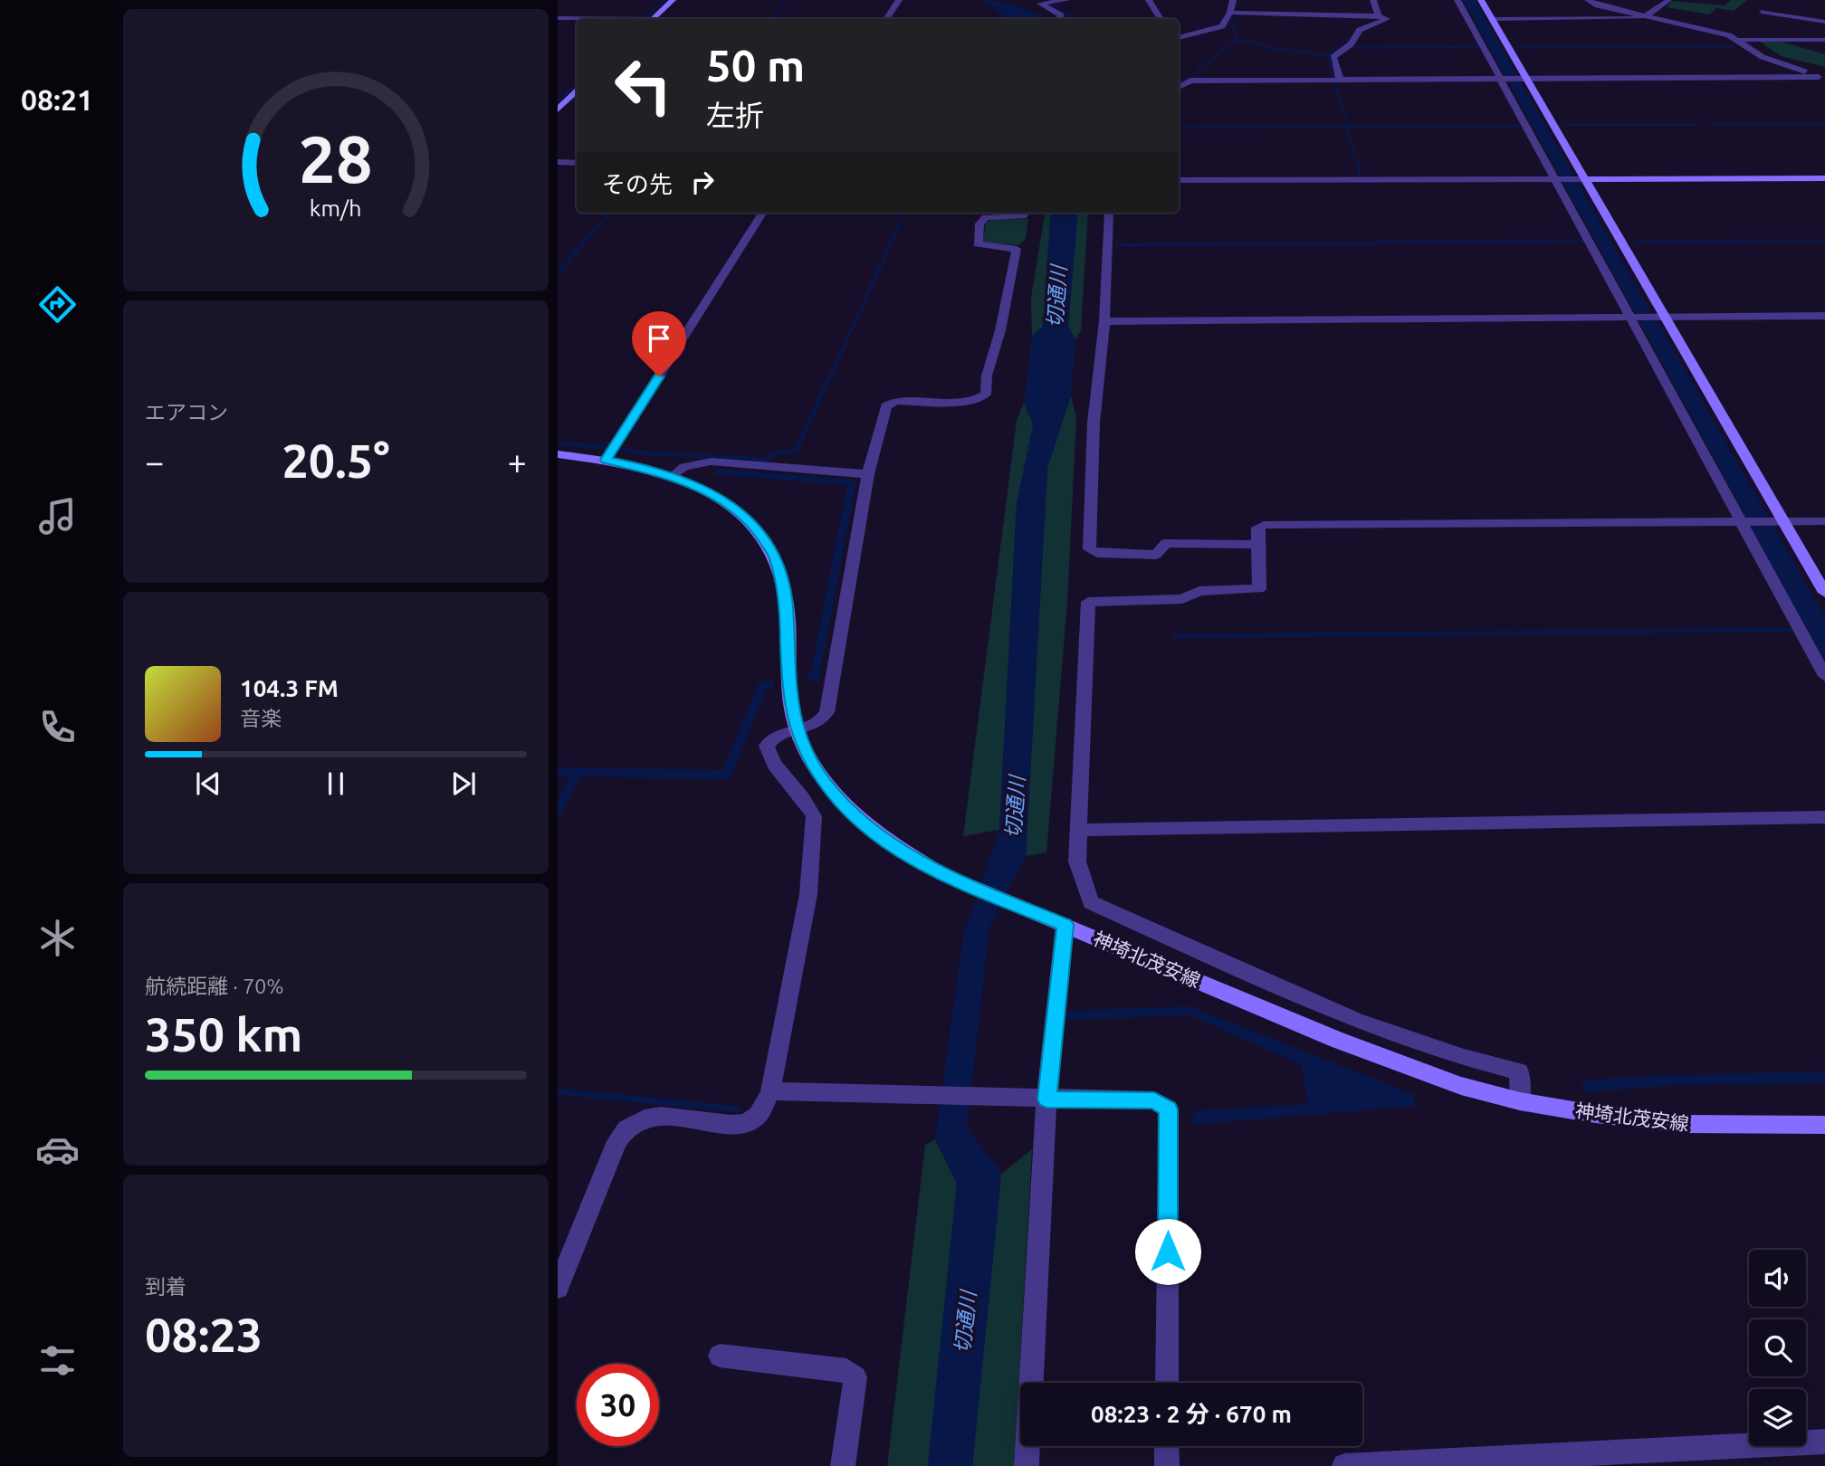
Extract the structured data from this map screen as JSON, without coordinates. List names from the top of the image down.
{
  "streets": {
    "street": ["神埼北茂安線"]
  },
  "water": ["切通川"],
  "page": {
    "tabs": "08:21",
    "turn": ["50 m", "左折"],
    "then": "その先",
    "tile": [
      "エアコン",
      ["航続距離 · 70%", "350 km"],
      ["到着", "08:23"]
    ],
    "heat": ["−", "20.5°", "+"],
    "song": ["104.3 FM", "音楽"],
    "limit": "30",
    "trip": "08:23 · 2 分 · 670 m",
    "gauge": ["28", "km/h"]
  }
}
